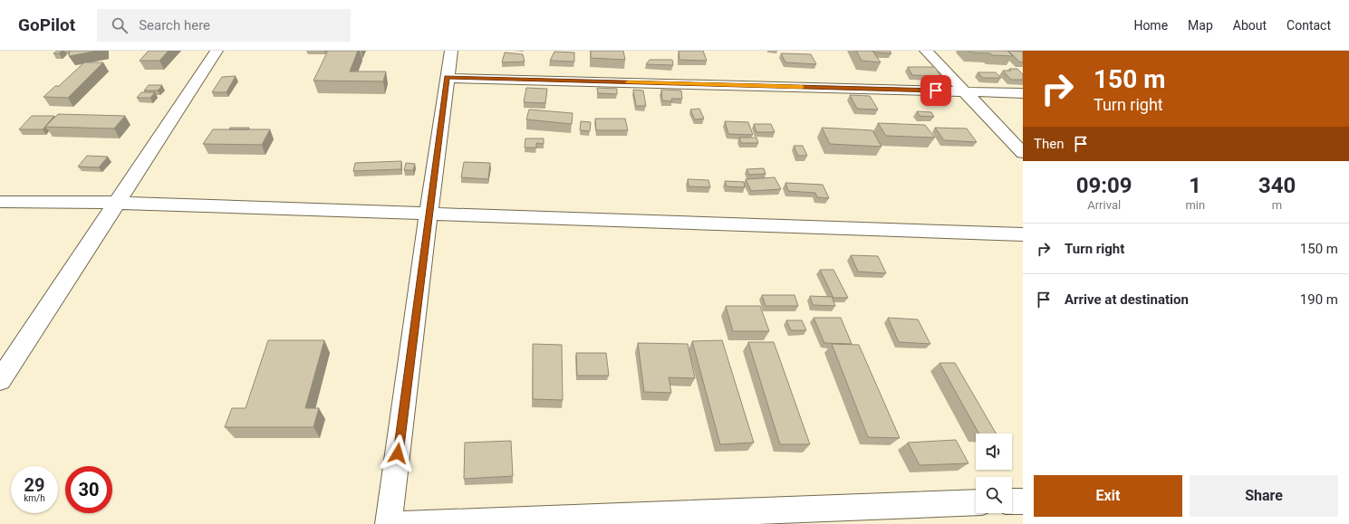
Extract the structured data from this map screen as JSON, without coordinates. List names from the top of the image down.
{
  "page": {
    "header": "GoPilot",
    "search": "Search here",
    "nav": [
      "Home",
      "Map",
      "About",
      "Contact"
    ],
    "turn": ["150 m", "Turn right"],
    "then": "Then",
    "eta": [
      "09:09",
      "Arrival",
      "1",
      "min",
      "340",
      "m"
    ],
    "list": [
      {
        "name": "Turn right",
        "value": "150 m"
      },
      {
        "name": "Arrive at destination",
        "value": "190 m"
      }
    ],
    "speed": "29 km/h",
    "limit": "30",
    "buttons": ["Exit", "Share"]
  }
}
